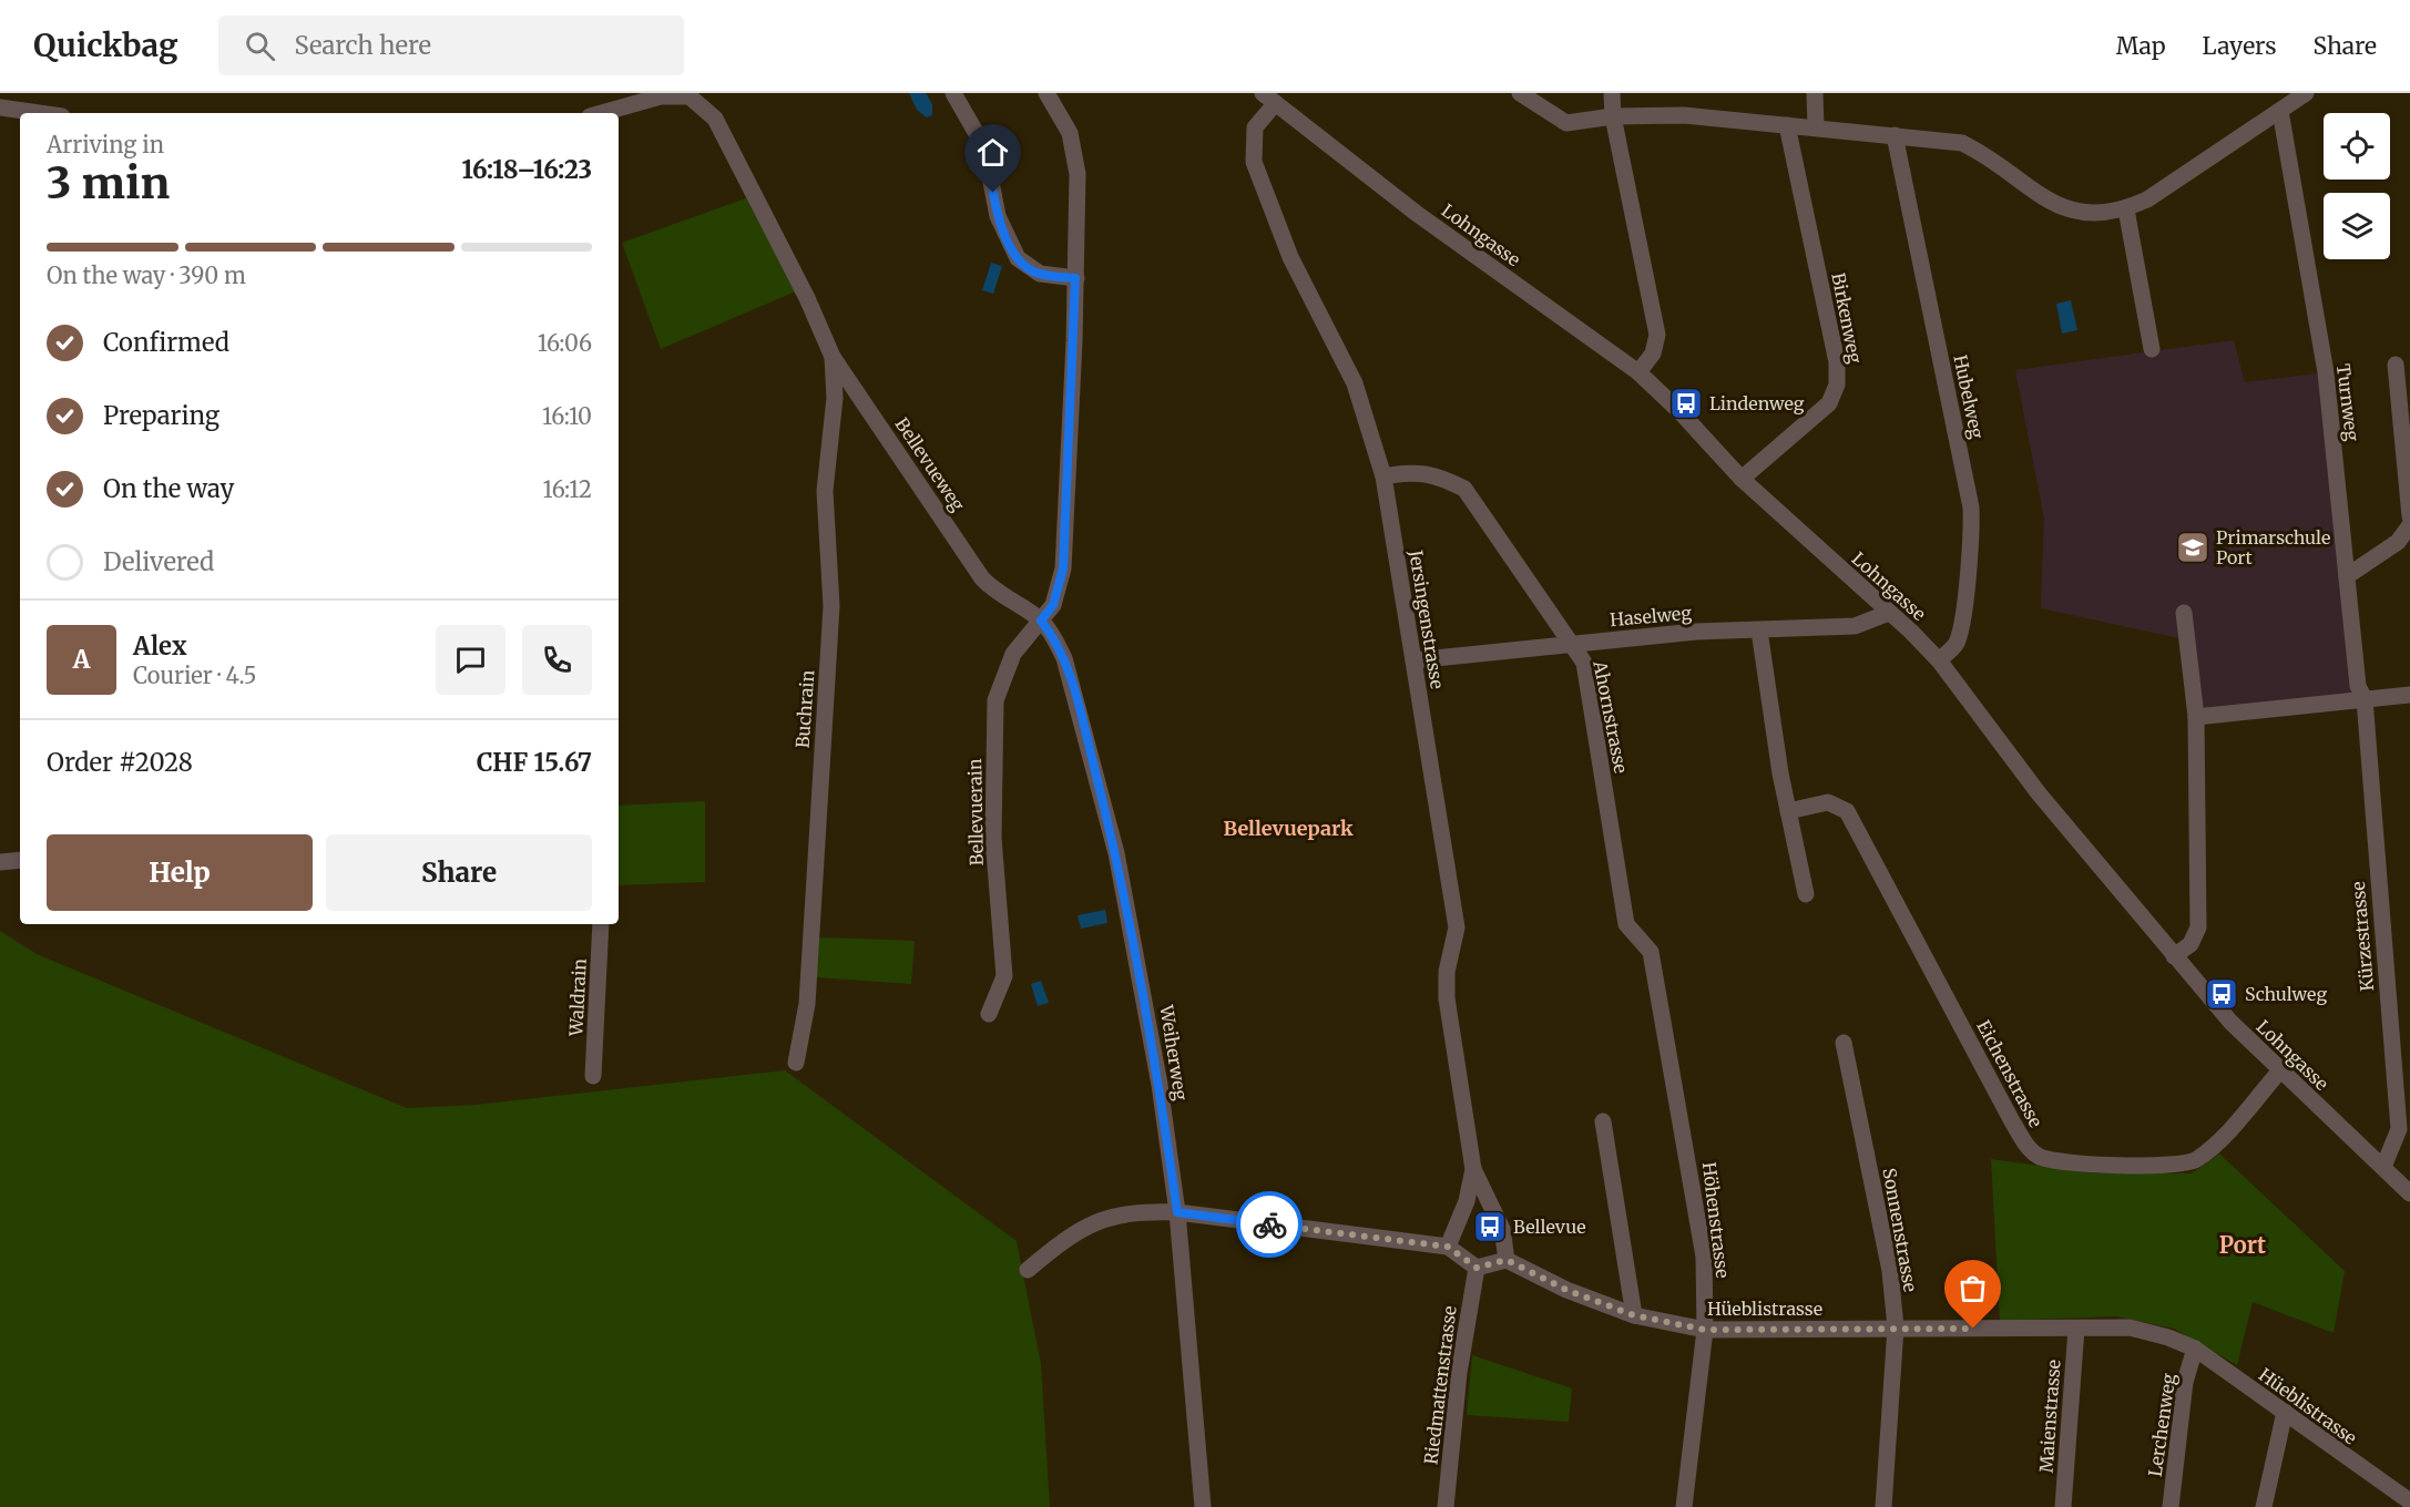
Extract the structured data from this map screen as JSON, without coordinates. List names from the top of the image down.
{
  "streets": {
    "street": [
      "Lohngasse",
      "Birkenweg",
      "Hubelweg",
      "Turnweg",
      "Bellevueweg",
      "Haselweg",
      "Jersingenstrasse",
      "Buchrain",
      "Ahornstrasse",
      "Bellevuerain",
      "Kürzestrasse",
      "Waldrain",
      "Weiherweg",
      "Eichenstrasse",
      "Höhenstrasse",
      "Sonnenstrasse",
      "Hüeblistrasse",
      "Riedmattenstrasse",
      "Maienstrasse",
      "Lerchenweg"
    ]
  },
  "crossings": [
    ["Lohngasse", "Birkenweg"],
    ["Lohngasse", "Hubelweg"],
    ["Lohngasse", "Haselweg"],
    ["Lohngasse", "Jersingenstrasse"],
    ["Lohngasse", "Kürzestrasse"],
    ["Lohngasse", "Eichenstrasse"],
    ["Turnweg", "Kürzestrasse"],
    ["Bellevueweg", "Buchrain"],
    ["Bellevueweg", "Bellevuerain"],
    ["Bellevueweg", "Weiherweg"],
    ["Haselweg", "Jersingenstrasse"],
    ["Haselweg", "Ahornstrasse"],
    ["Jersingenstrasse", "Ahornstrasse"],
    ["Ahornstrasse", "Höhenstrasse"],
    ["Bellevuerain", "Weiherweg"],
    ["Höhenstrasse", "Hüeblistrasse"],
    ["Sonnenstrasse", "Hüeblistrasse"],
    ["Hüeblistrasse", "Maienstrasse"],
    ["Hüeblistrasse", "Lerchenweg"]
  ],
  "districts": ["Bellevuepark", "Port"],
  "places": {
    "bus stop": ["Lindenweg", "Schulweg", "Bellevue"],
    "school or university": ["Primarschule Port"]
  },
  "page": {
    "header": "Quickbag",
    "search": "Search here",
    "nav": ["Map", "Layers", "Share"],
    "heading": ["3 min", "Arriving in", "16:18–16:23"],
    "panel": [
      "Alex",
      "Courier · 4.5",
      "Order #2028",
      "CHF 15.67"
    ],
    "bar": "On the way · 390 m",
    "list": [
      ["Confirmed", "16:06"],
      ["Preparing", "16:10"],
      ["On the way", "16:12"],
      "Delivered"
    ],
    "round": "A",
    "buttons": ["Help", "Share"]
  }
}
